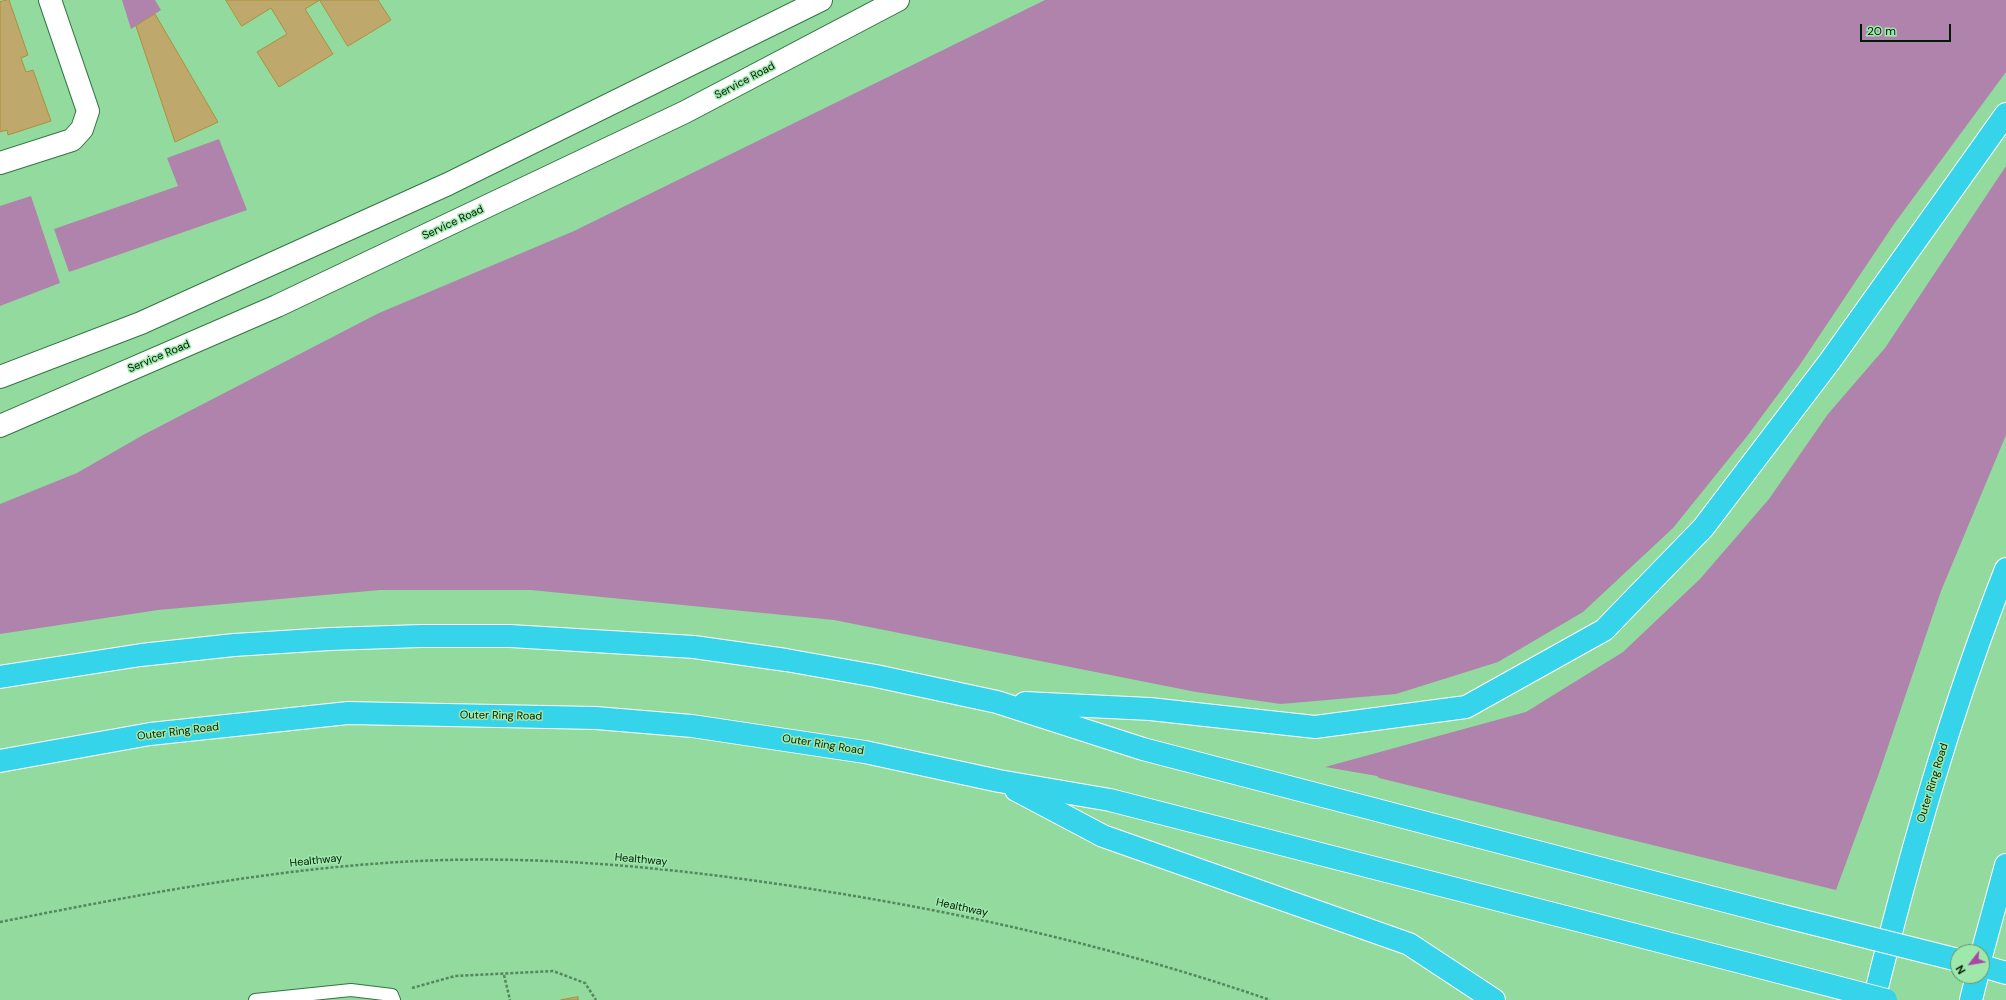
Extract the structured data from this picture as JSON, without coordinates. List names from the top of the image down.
{
  "streets": {
    "highway": ["Outer Ring Road"],
    "main road": ["Service Road"],
    "path": ["Healthway"]
  },
  "scale_bar": "20 m",
  "north": "bottom left"
}
